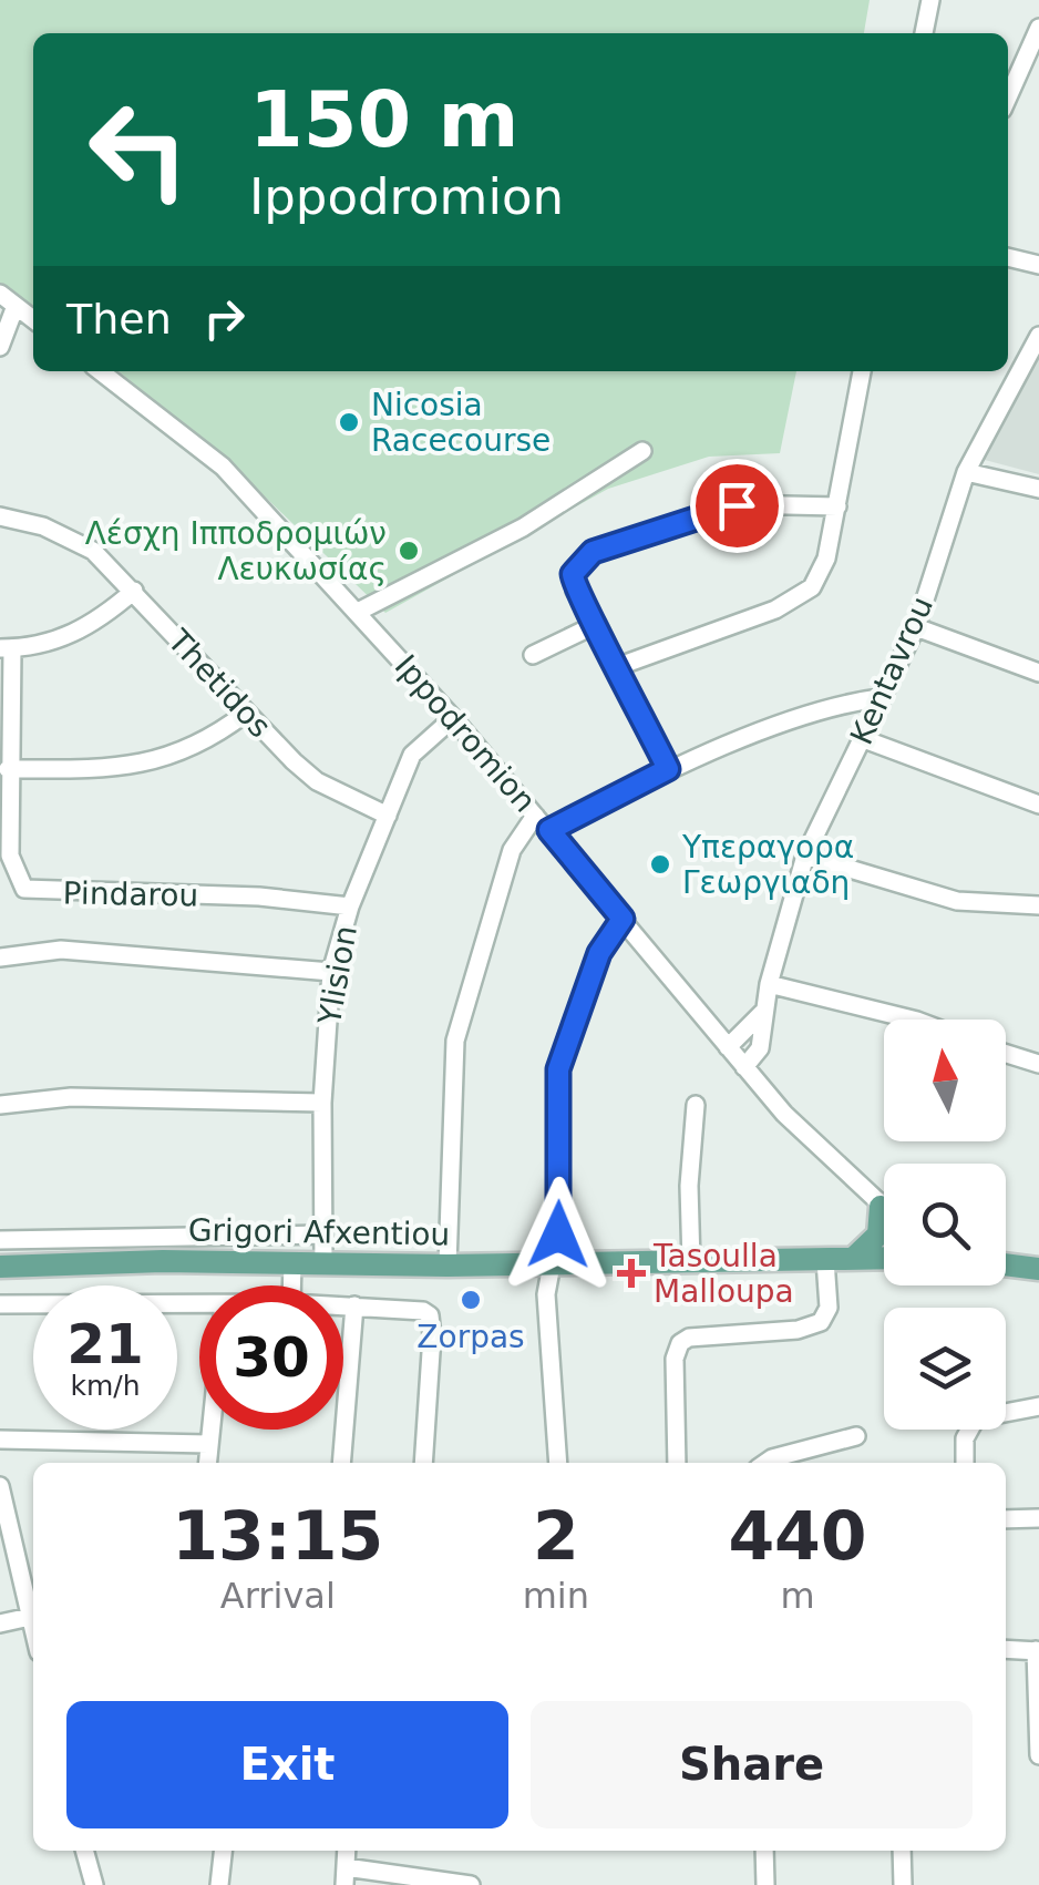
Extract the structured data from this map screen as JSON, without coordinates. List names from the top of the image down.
{
  "streets": {
    "main road": ["Grigori Afxentiou"],
    "street": [
      "Kentavrou",
      "Thetidos",
      "Ippodromion",
      "Pindarou",
      "Ylision"
    ]
  },
  "crossings": [
    ["Kentavrou", "Ippodromion"],
    ["Thetidos", "Ylision"],
    ["Ippodromion", "Ylision"],
    ["Pindarou", "Ylision"],
    ["Ylision", "Grigori Afxentiou"]
  ],
  "places": {
    "other": [
      "Nicosia Racecourse",
      "Λέσχη Ιπποδρομιών Λευκωσίας",
      "Υπεραγορα Γεωργιαδη",
      "Zorpas"
    ],
    "health": ["Tasoulla Malloupa"]
  },
  "north": "top",
  "page": {
    "turn": ["150 m", "Ippodromion"],
    "then": "Then",
    "speed": "21 km/h",
    "limit": "30",
    "eta": [
      "13:15",
      "Arrival",
      "2",
      "min",
      "440",
      "m"
    ],
    "buttons": ["Exit", "Share"]
  }
}
